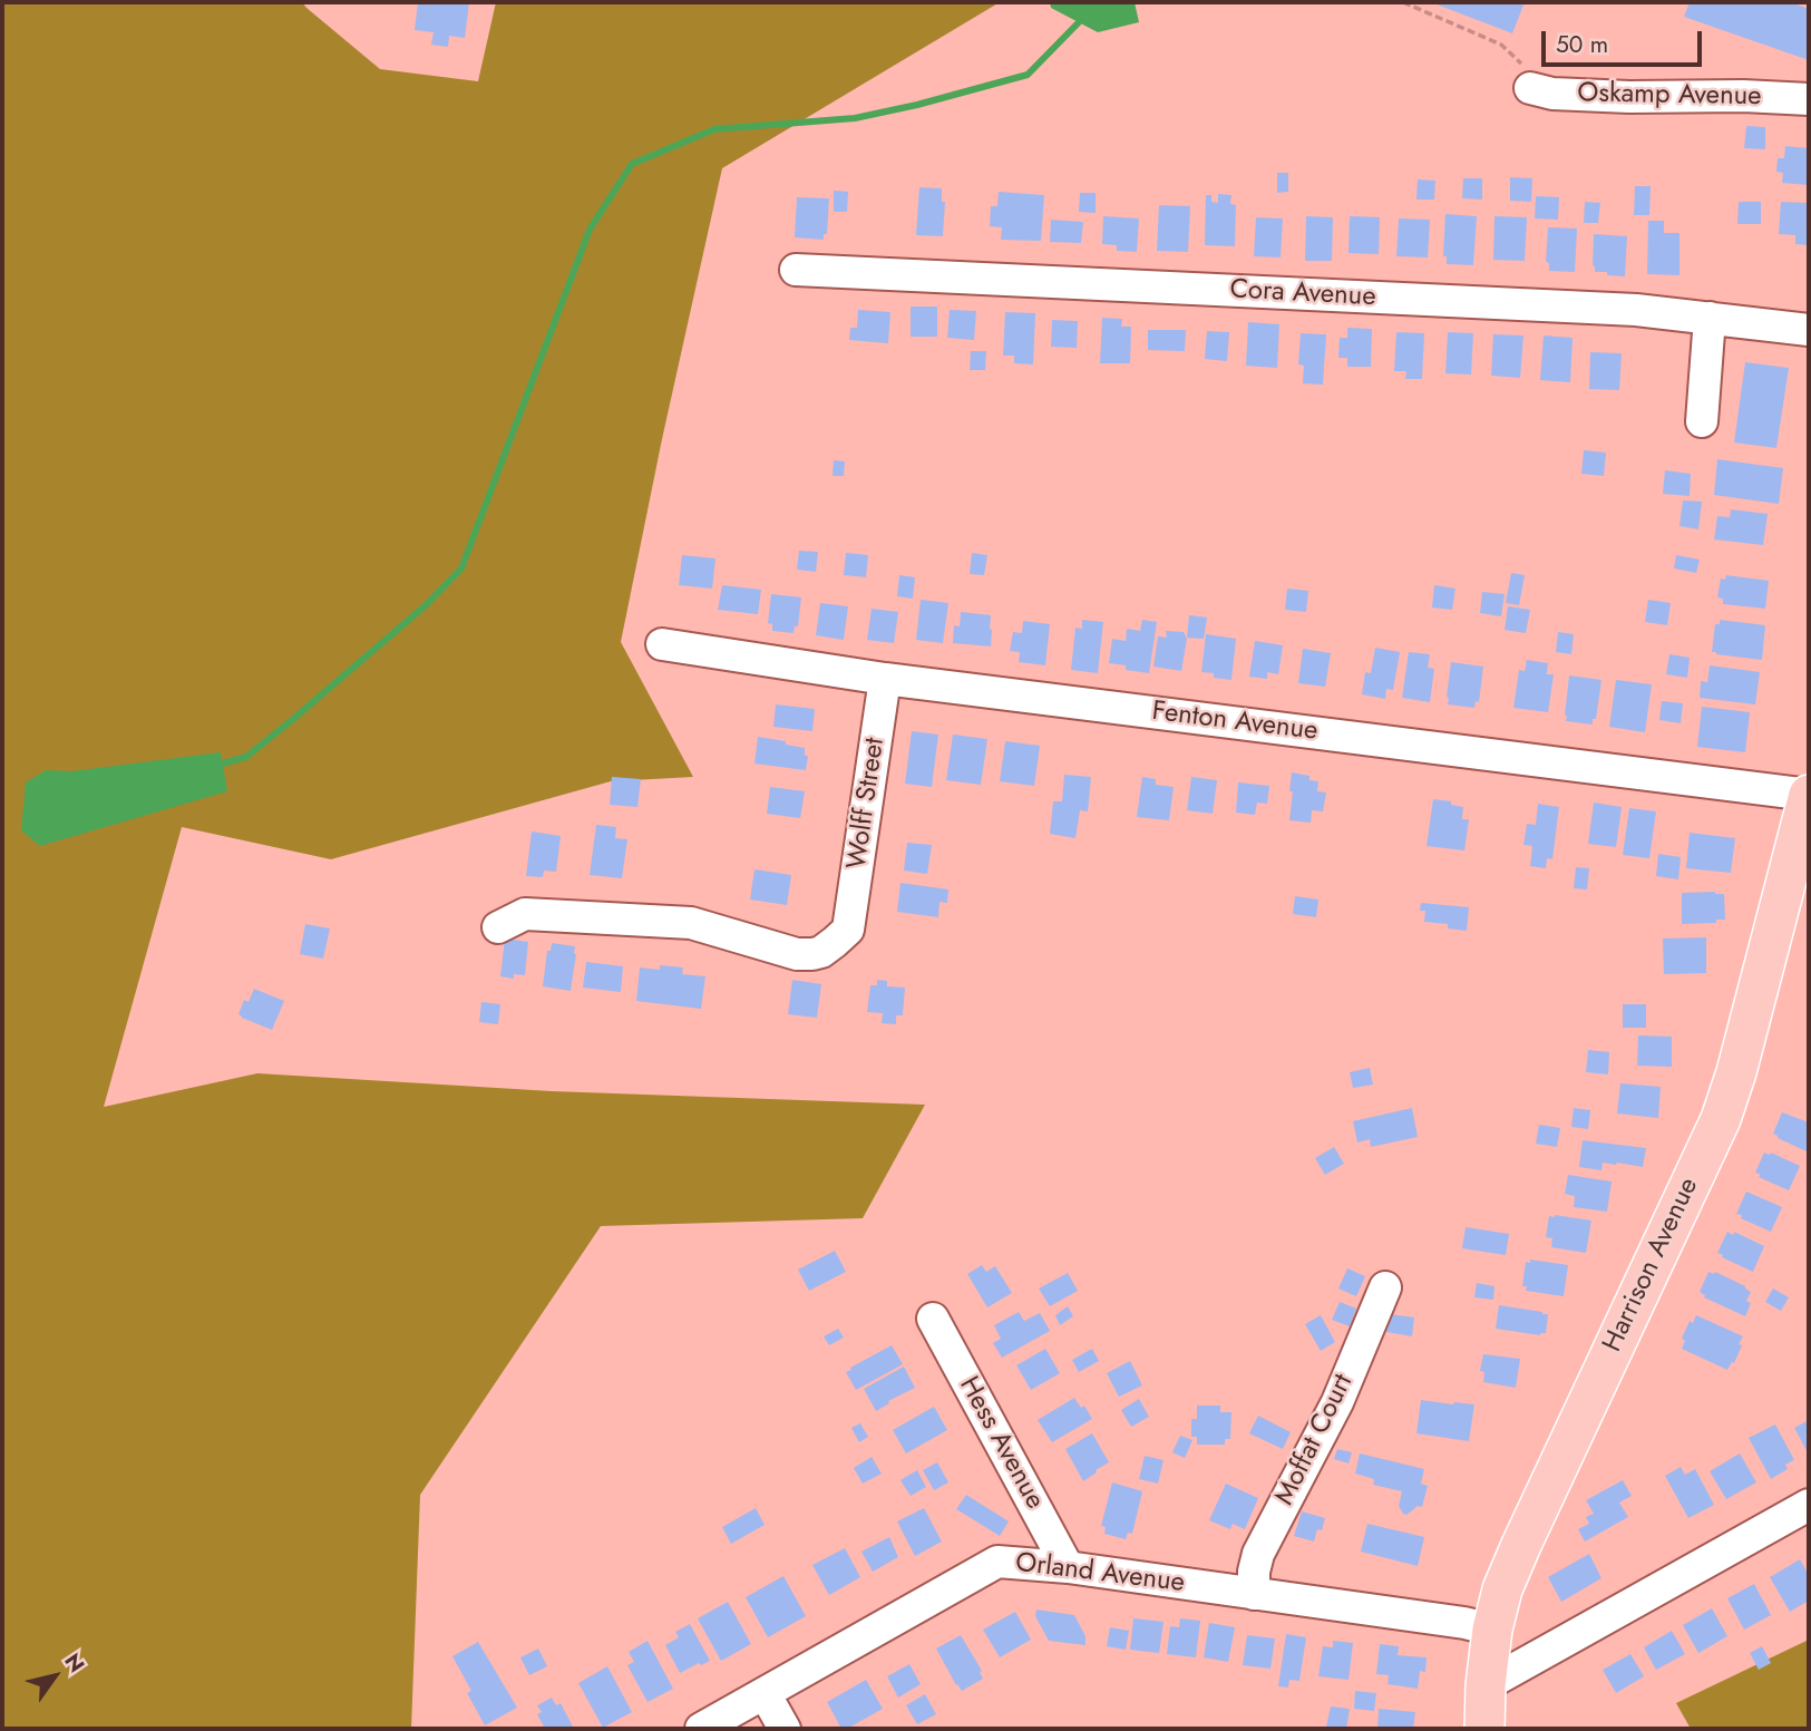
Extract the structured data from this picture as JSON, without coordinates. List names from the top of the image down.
{
  "streets": {
    "main road": ["Harrison Avenue"],
    "street": [
      "Oskamp Avenue",
      "Cora Avenue",
      "Fenton Avenue",
      "Wolff Street",
      "Moffat Court",
      "Hess Avenue",
      "Orland Avenue"
    ]
  },
  "crossings": [
    ["Fenton Avenue", "Wolff Street"],
    ["Fenton Avenue", "Harrison Avenue"],
    ["Harrison Avenue", "Orland Avenue"],
    ["Moffat Court", "Orland Avenue"],
    ["Hess Avenue", "Orland Avenue"]
  ],
  "scale_bar": "50 m",
  "north": "top right"
}
